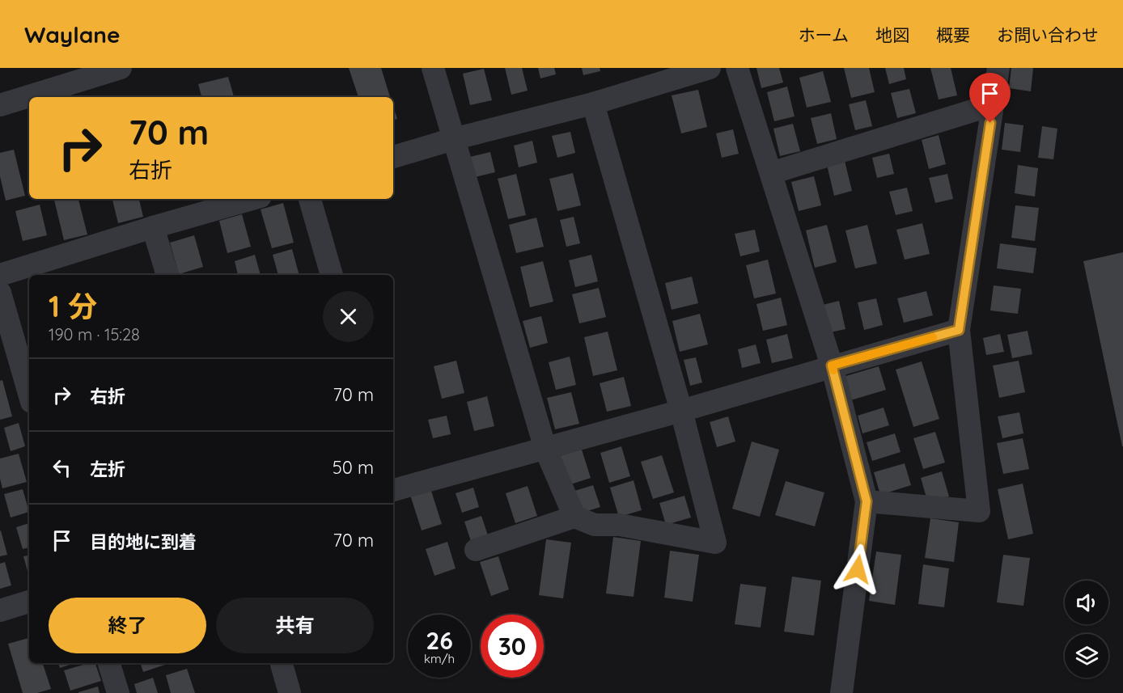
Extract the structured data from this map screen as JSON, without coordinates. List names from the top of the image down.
{
  "page": {
    "header": "Waylane",
    "nav": [
      "ホーム",
      "地図",
      "概要",
      "お問い合わせ"
    ],
    "turn": ["70 m", "右折"],
    "heading": ["1 分", "190 m · 15:28"],
    "list": [
      {
        "name": "右折",
        "value": "70 m"
      },
      {
        "name": "左折",
        "value": "50 m"
      },
      {
        "name": "目的地に到着",
        "value": "70 m"
      }
    ],
    "buttons": ["終了", "共有"],
    "speed": "26 km/h",
    "limit": "30"
  }
}
